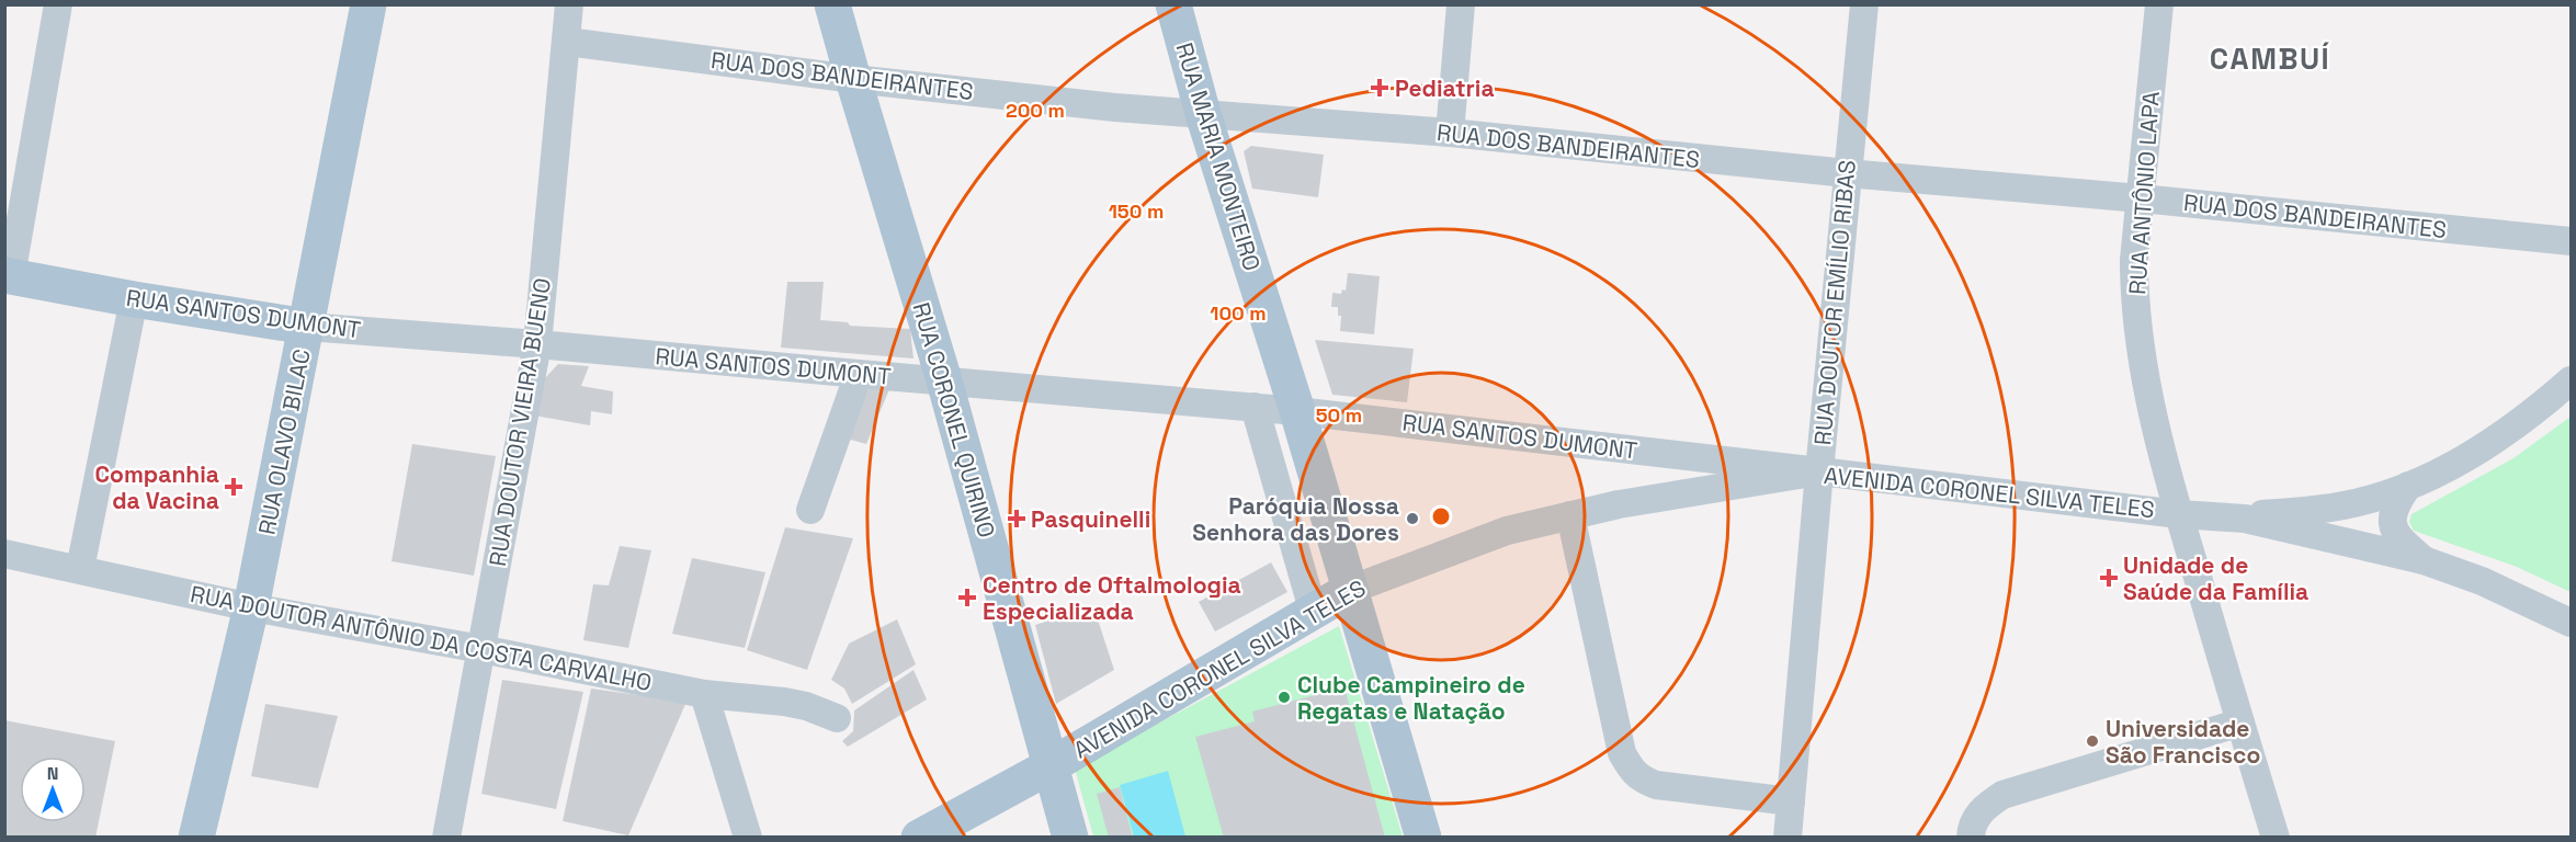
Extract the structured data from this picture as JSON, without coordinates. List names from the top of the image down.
{
  "streets": {
    "main road": [
      "RUA MARIA MONTEIRO",
      "RUA SANTOS DUMONT",
      "RUA CORONEL QUIRINO",
      "RUA OLAVO BILAC",
      "AVENIDA CORONEL SILVA TELES"
    ],
    "street": [
      "RUA DOS BANDEIRANTES",
      "RUA ANTÔNIO LAPA",
      "RUA DOUTOR EMÍLIO RIBAS",
      "RUA DOUTOR VIEIRA BUENO",
      "RUA DOUTOR ANTÔNIO DA COSTA CARVALHO"
    ]
  },
  "crossings": [
    ["RUA DOS BANDEIRANTES", "RUA MARIA MONTEIRO"],
    ["RUA DOS BANDEIRANTES", "RUA ANTÔNIO LAPA"],
    ["RUA DOS BANDEIRANTES", "RUA DOUTOR EMÍLIO RIBAS"],
    ["RUA DOS BANDEIRANTES", "RUA CORONEL QUIRINO"],
    ["RUA DOS BANDEIRANTES", "RUA DOUTOR VIEIRA BUENO"],
    ["RUA MARIA MONTEIRO", "RUA SANTOS DUMONT"],
    ["RUA MARIA MONTEIRO", "AVENIDA CORONEL SILVA TELES"],
    ["RUA ANTÔNIO LAPA", "AVENIDA CORONEL SILVA TELES"],
    ["RUA DOUTOR EMÍLIO RIBAS", "RUA SANTOS DUMONT"],
    ["RUA DOUTOR EMÍLIO RIBAS", "AVENIDA CORONEL SILVA TELES"],
    ["RUA SANTOS DUMONT", "RUA CORONEL QUIRINO"],
    ["RUA SANTOS DUMONT", "RUA DOUTOR VIEIRA BUENO"],
    ["RUA SANTOS DUMONT", "RUA OLAVO BILAC"],
    ["RUA SANTOS DUMONT", "AVENIDA CORONEL SILVA TELES"],
    ["RUA CORONEL QUIRINO", "AVENIDA CORONEL SILVA TELES"],
    ["RUA DOUTOR VIEIRA BUENO", "RUA DOUTOR ANTÔNIO DA COSTA CARVALHO"],
    ["RUA OLAVO BILAC", "RUA DOUTOR ANTÔNIO DA COSTA CARVALHO"]
  ],
  "districts": ["CAMBUÍ"],
  "places": {
    "health": [
      "Pediatria",
      "Companhia da Vacina",
      "Pasquinelli",
      "Unidade de Saúde da Família",
      "Centro de Oftalmologia Especializada"
    ],
    "other": ["Paróquia Nossa Senhora das Dores", "Clube Campineiro de Regatas e Natação", "Universidade São Francisco"]
  },
  "north": "top",
  "rings": [
    "200 m",
    "150 m",
    "100 m",
    "50 m"
  ]
}
